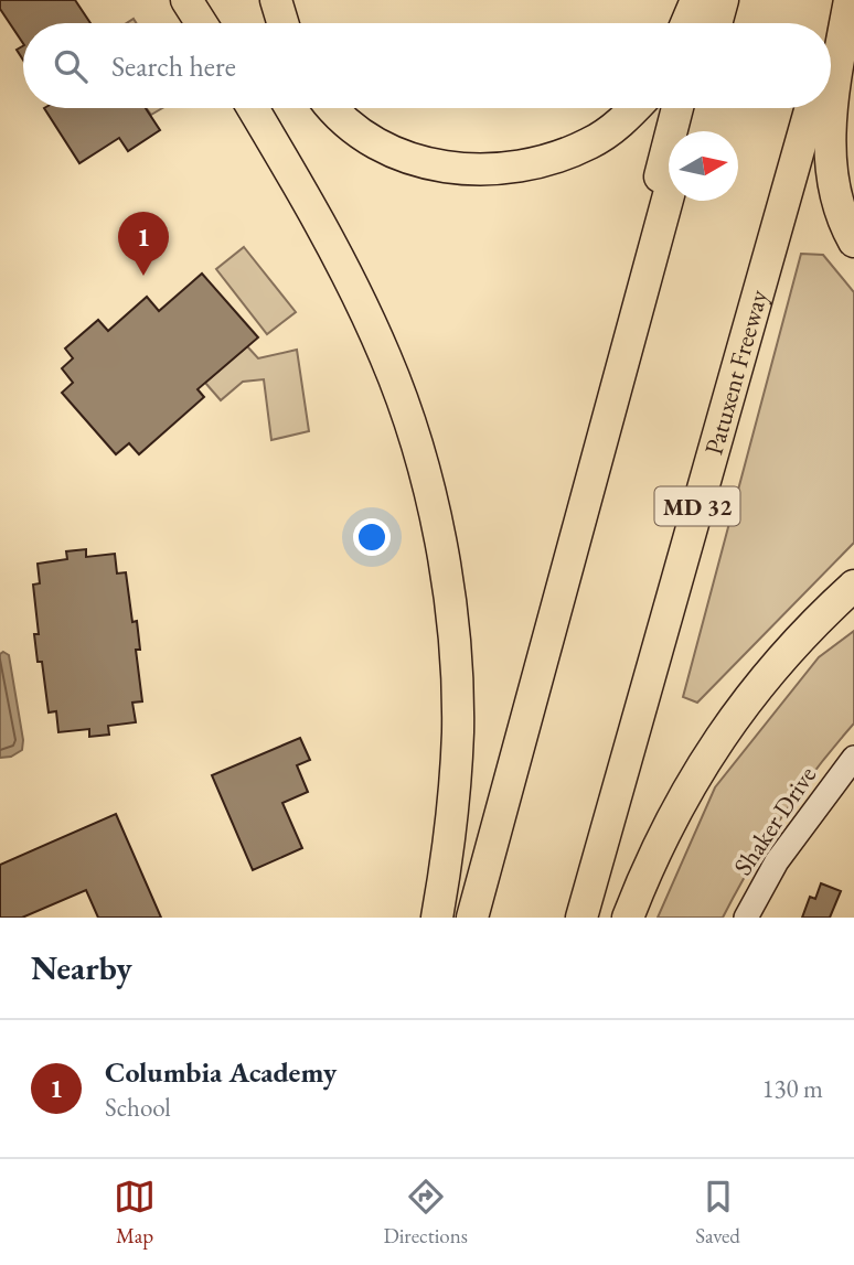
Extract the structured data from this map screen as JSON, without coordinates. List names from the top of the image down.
{
  "streets": {
    "highway": ["Patuxent Freeway", "MD 32"],
    "street": ["Shaker Drive"]
  },
  "north": "right",
  "page": {
    "search": "Search here",
    "pins": "1",
    "heading": "Nearby",
    "list": [
      {
        "mark": "1",
        "name": "Columbia Academy",
        "note": "School",
        "value": "130 m"
      }
    ],
    "nav": ["Map", "Directions", "Saved"]
  }
}
